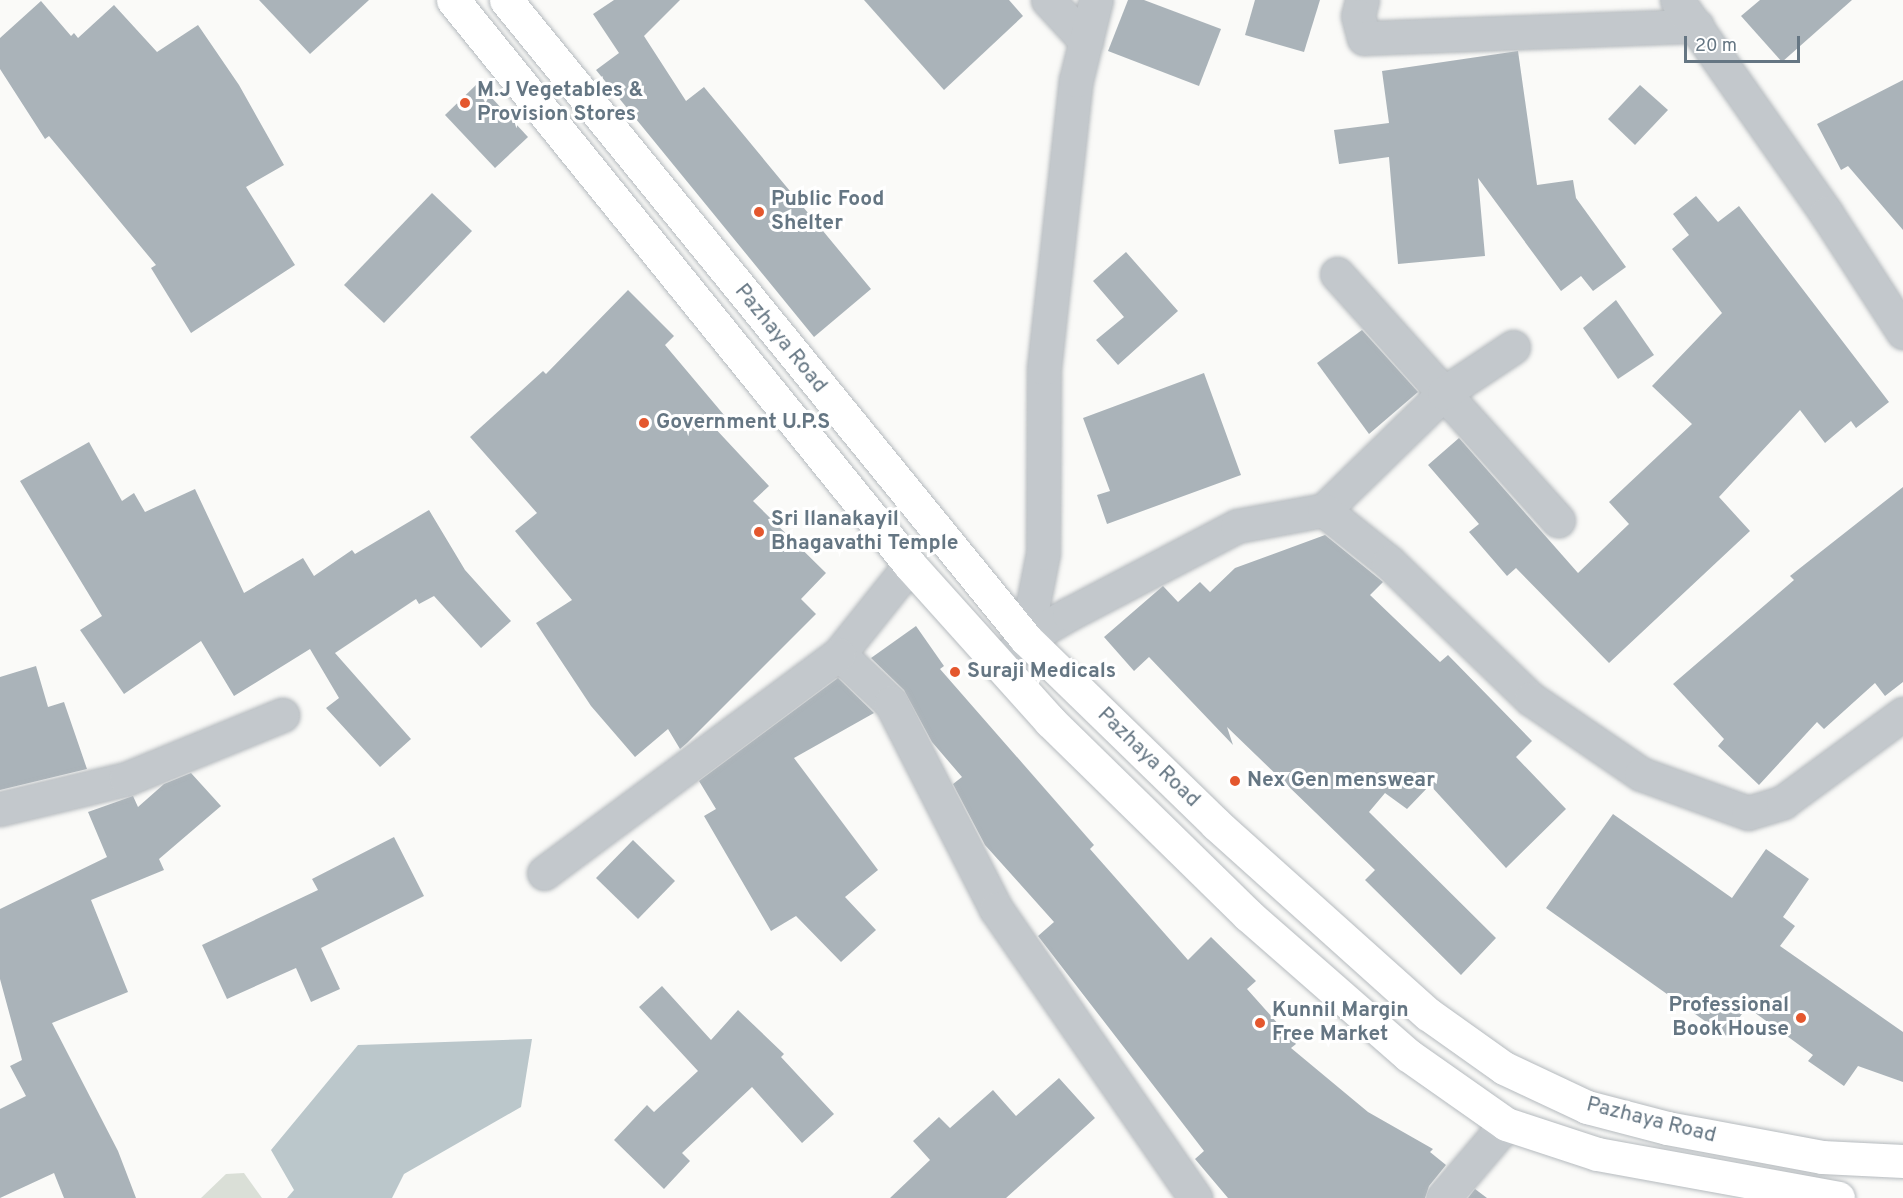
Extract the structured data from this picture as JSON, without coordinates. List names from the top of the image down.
{
  "streets": {
    "main road": ["Pazhaya Road"]
  },
  "places": [
    "M.J Vegetables & Provision Stores",
    "Public Food Shelter",
    "Government U.P.S",
    "Sri Ilanakayil Bhagavathi Temple",
    "Suraji Medicals",
    "Nex Gen menswear",
    "Professional Book House",
    "Kunnil Margin Free Market"
  ],
  "scale_bar": "20 m"
}
